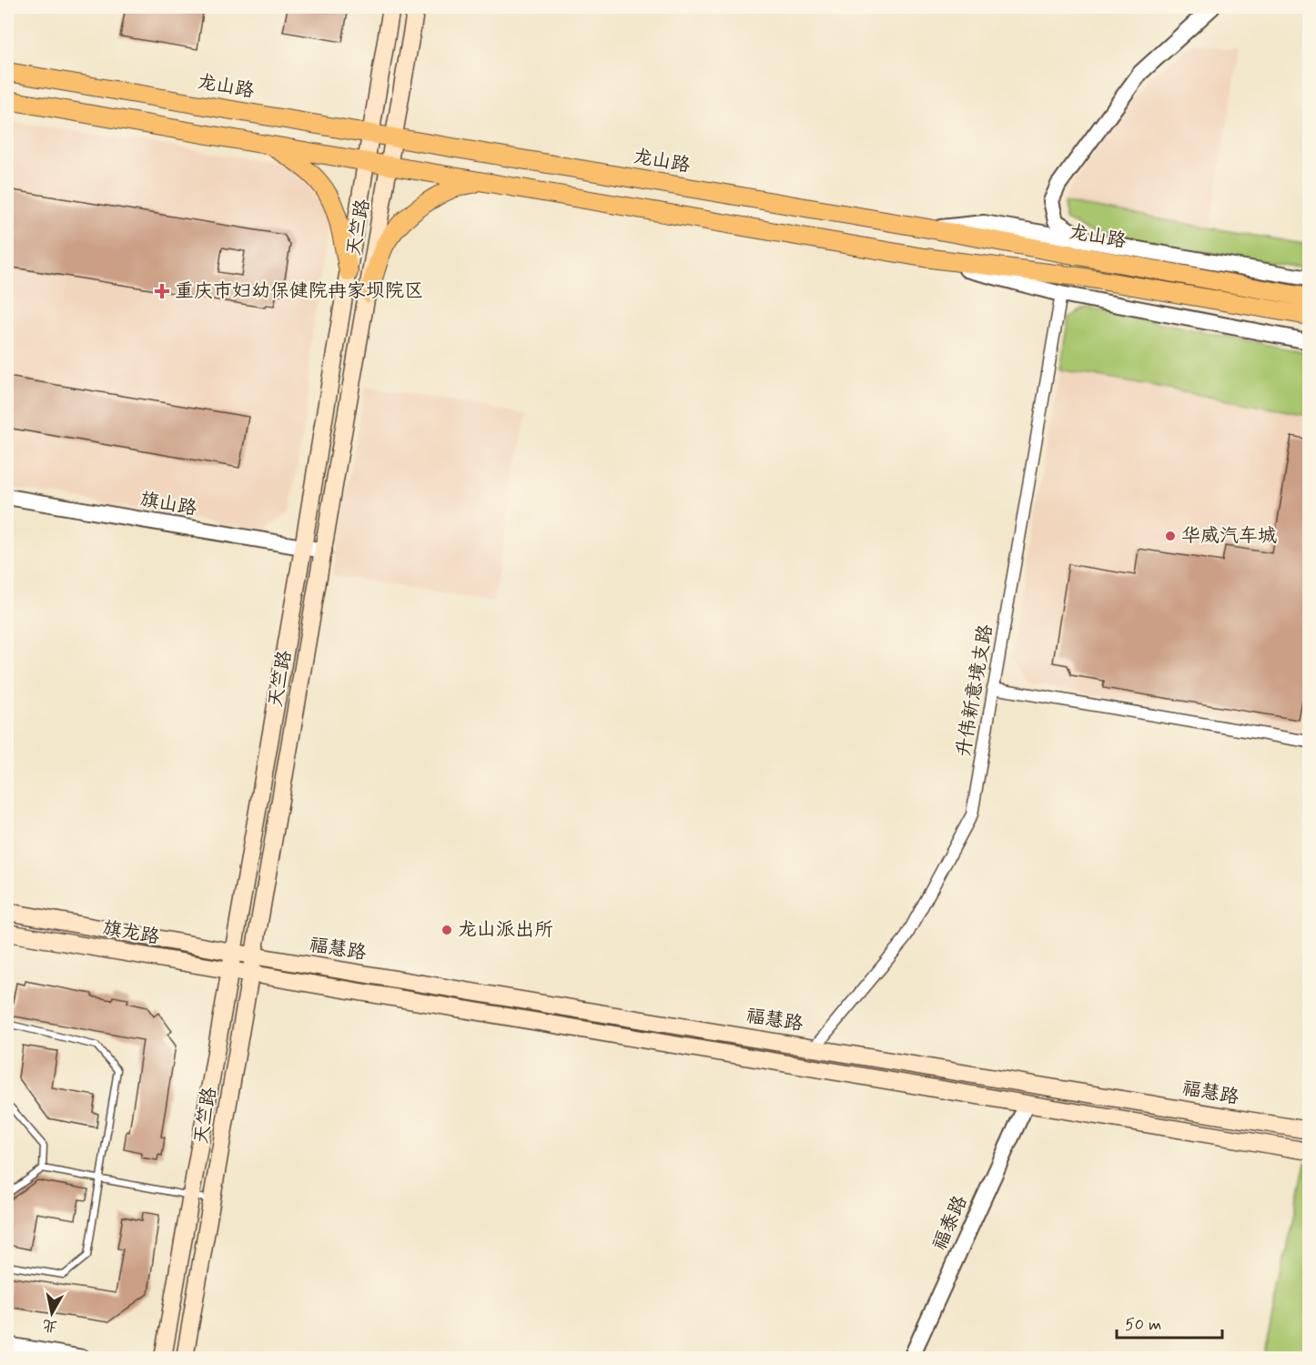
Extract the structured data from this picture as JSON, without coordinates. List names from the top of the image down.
{
  "streets": {
    "main road": [
      "龙山路",
      "天竺路",
      "旗龙路",
      "福慧路"
    ],
    "street": ["旗山路", "升伟新意境支路", "福泰路"]
  },
  "crossings": [
    ["龙山路", "天竺路"],
    ["天竺路", "旗山路"],
    ["天竺路", "旗龙路"],
    ["天竺路", "福慧路"],
    ["升伟新意境支路", "福慧路"],
    ["旗龙路", "福慧路"],
    ["福慧路", "福泰路"]
  ],
  "places": {
    "health": ["重庆市妇幼保健院冉家坝院区"],
    "other": ["华威汽车城", "龙山派出所"]
  },
  "scale_bar": "50 m",
  "north": "bottom"
}
